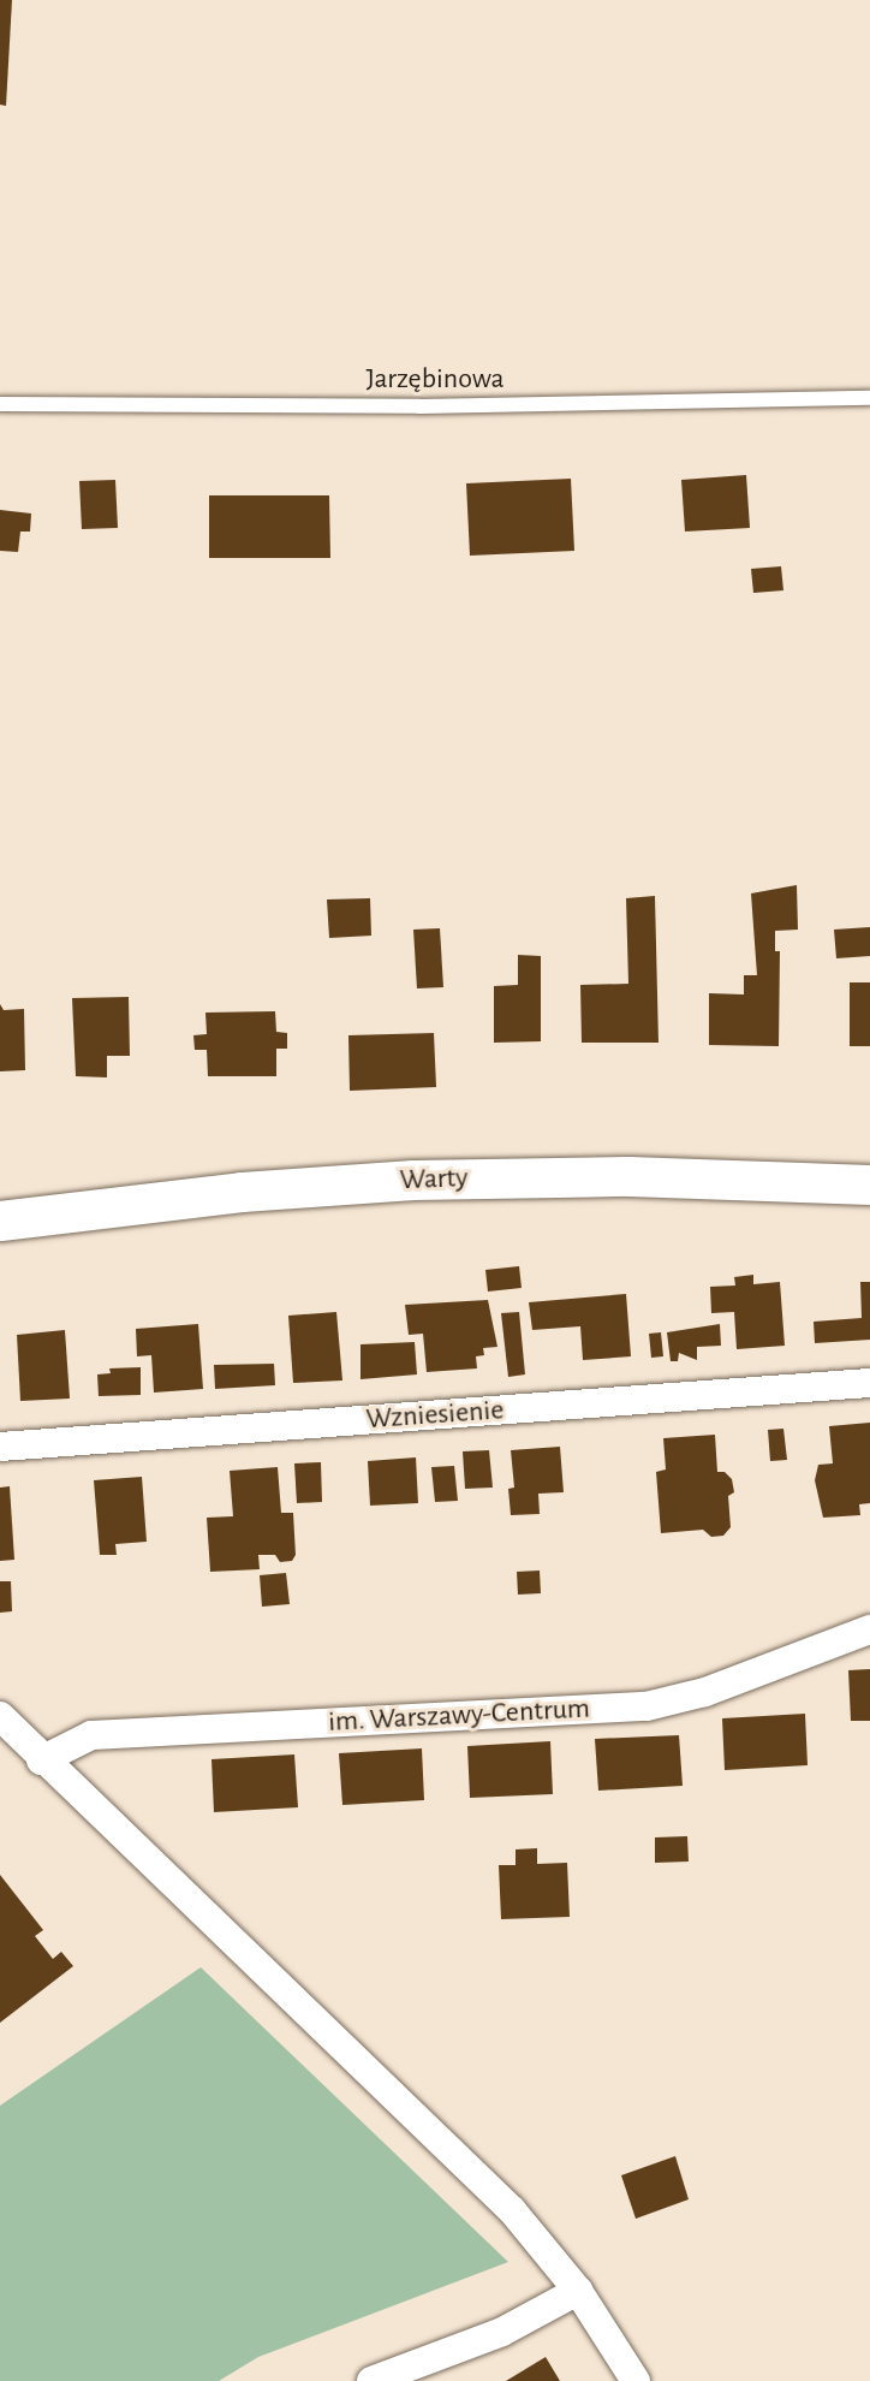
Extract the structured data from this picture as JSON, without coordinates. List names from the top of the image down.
{
  "streets": {
    "main road": ["Warty"],
    "street": ["Wzniesienie", "im. Warszawy-Centrum"],
    "lane": ["Jarzębinowa"]
  }
}
